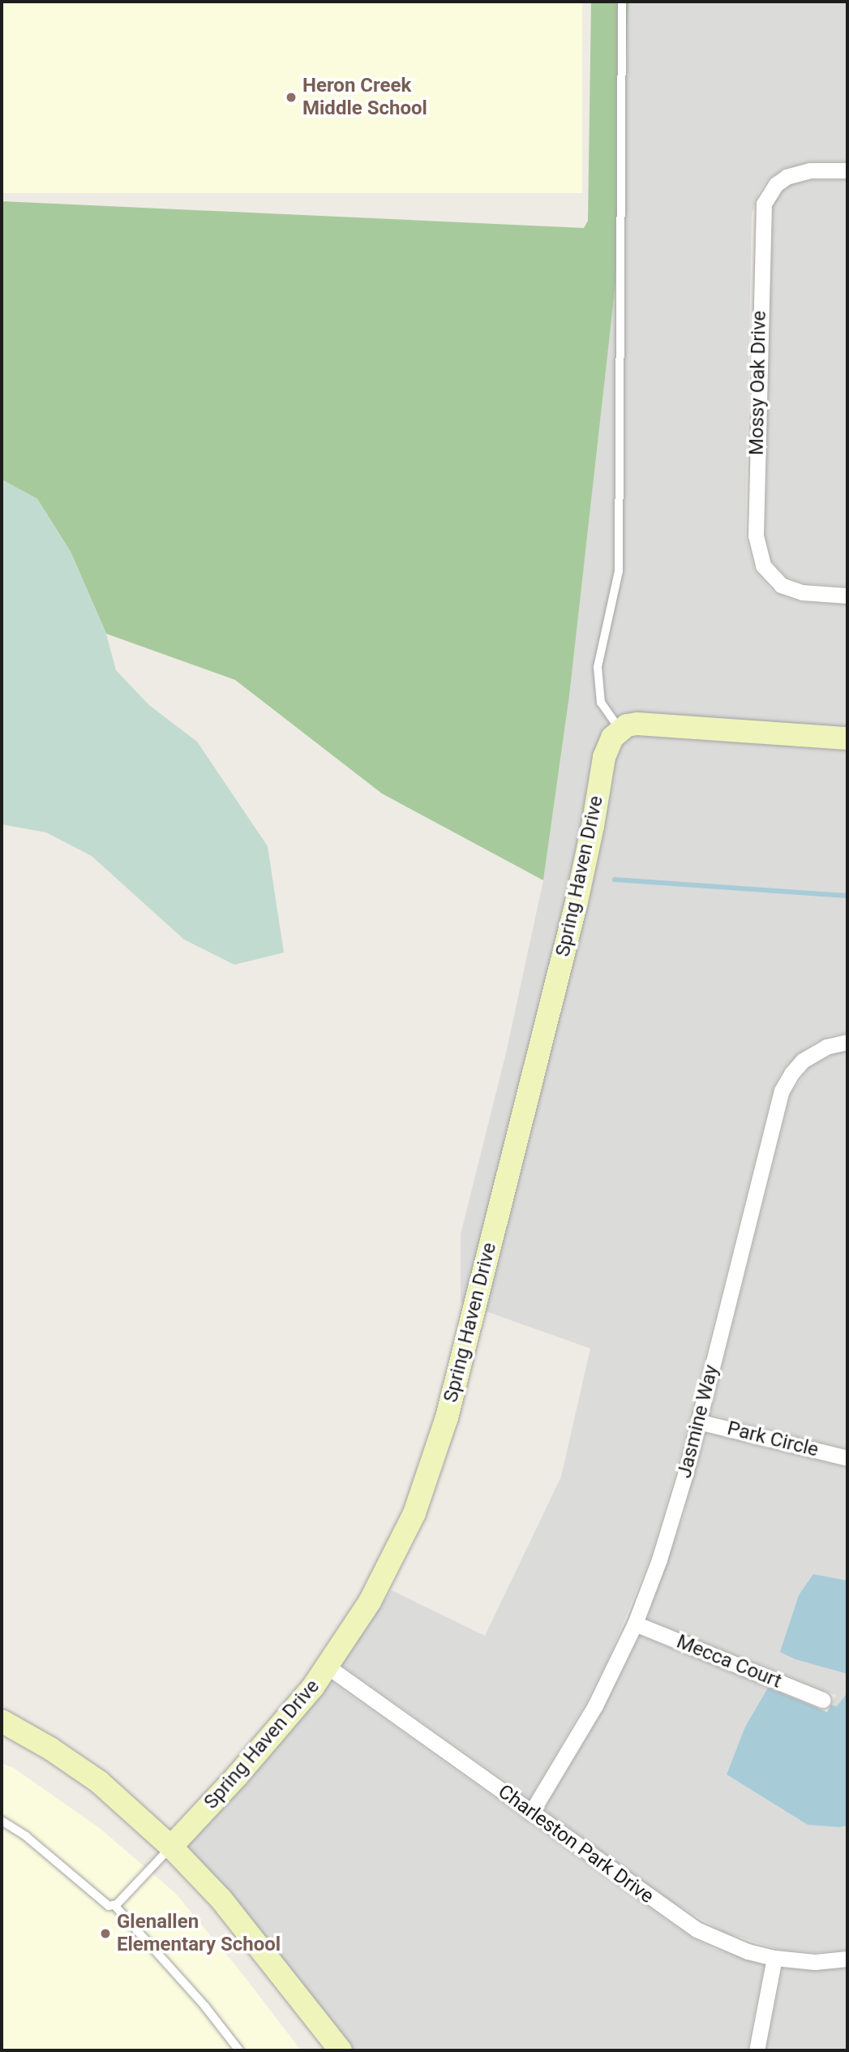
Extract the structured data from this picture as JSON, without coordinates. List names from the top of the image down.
{
  "streets": {
    "street": [
      "Mossy Oak Drive",
      "Spring Haven Drive",
      "Jasmine Way",
      "Park Circle",
      "Mecca Court",
      "Charleston Park Drive"
    ]
  },
  "crossings": [
    ["Spring Haven Drive", "Charleston Park Drive"],
    ["Jasmine Way", "Park Circle"],
    ["Jasmine Way", "Mecca Court"],
    ["Jasmine Way", "Charleston Park Drive"]
  ],
  "places": ["Heron Creek Middle School", "Glenallen Elementary School"]
}
